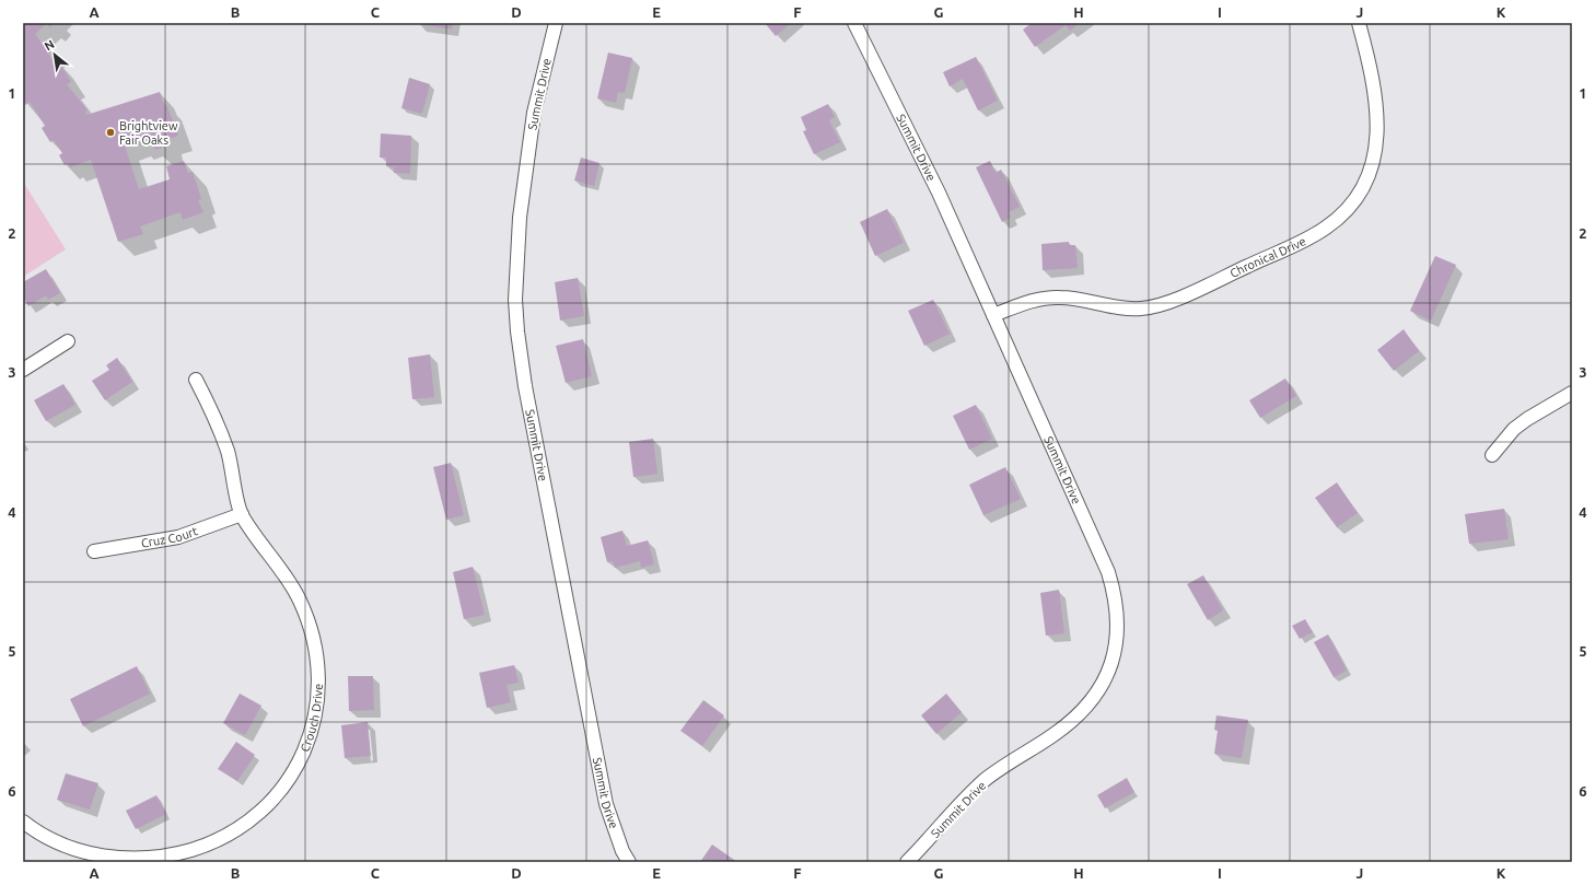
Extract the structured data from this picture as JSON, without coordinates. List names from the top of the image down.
{
  "streets": {
    "street": [
      "Summit Drive",
      "Chronical Drive",
      "Cruz Court",
      "Crouch Drive"
    ]
  },
  "crossings": [
    ["Summit Drive", "Chronical Drive"],
    ["Cruz Court", "Crouch Drive"]
  ],
  "places": ["Brightview Fair Oaks"],
  "north": "top left",
  "grid": {
    "columns": [
      "A",
      "B",
      "C",
      "D",
      "E",
      "F",
      "G",
      "H",
      "I",
      "J",
      "K"
    ],
    "rows": [
      "1",
      "2",
      "3",
      "4",
      "5",
      "6"
    ]
  }
}
